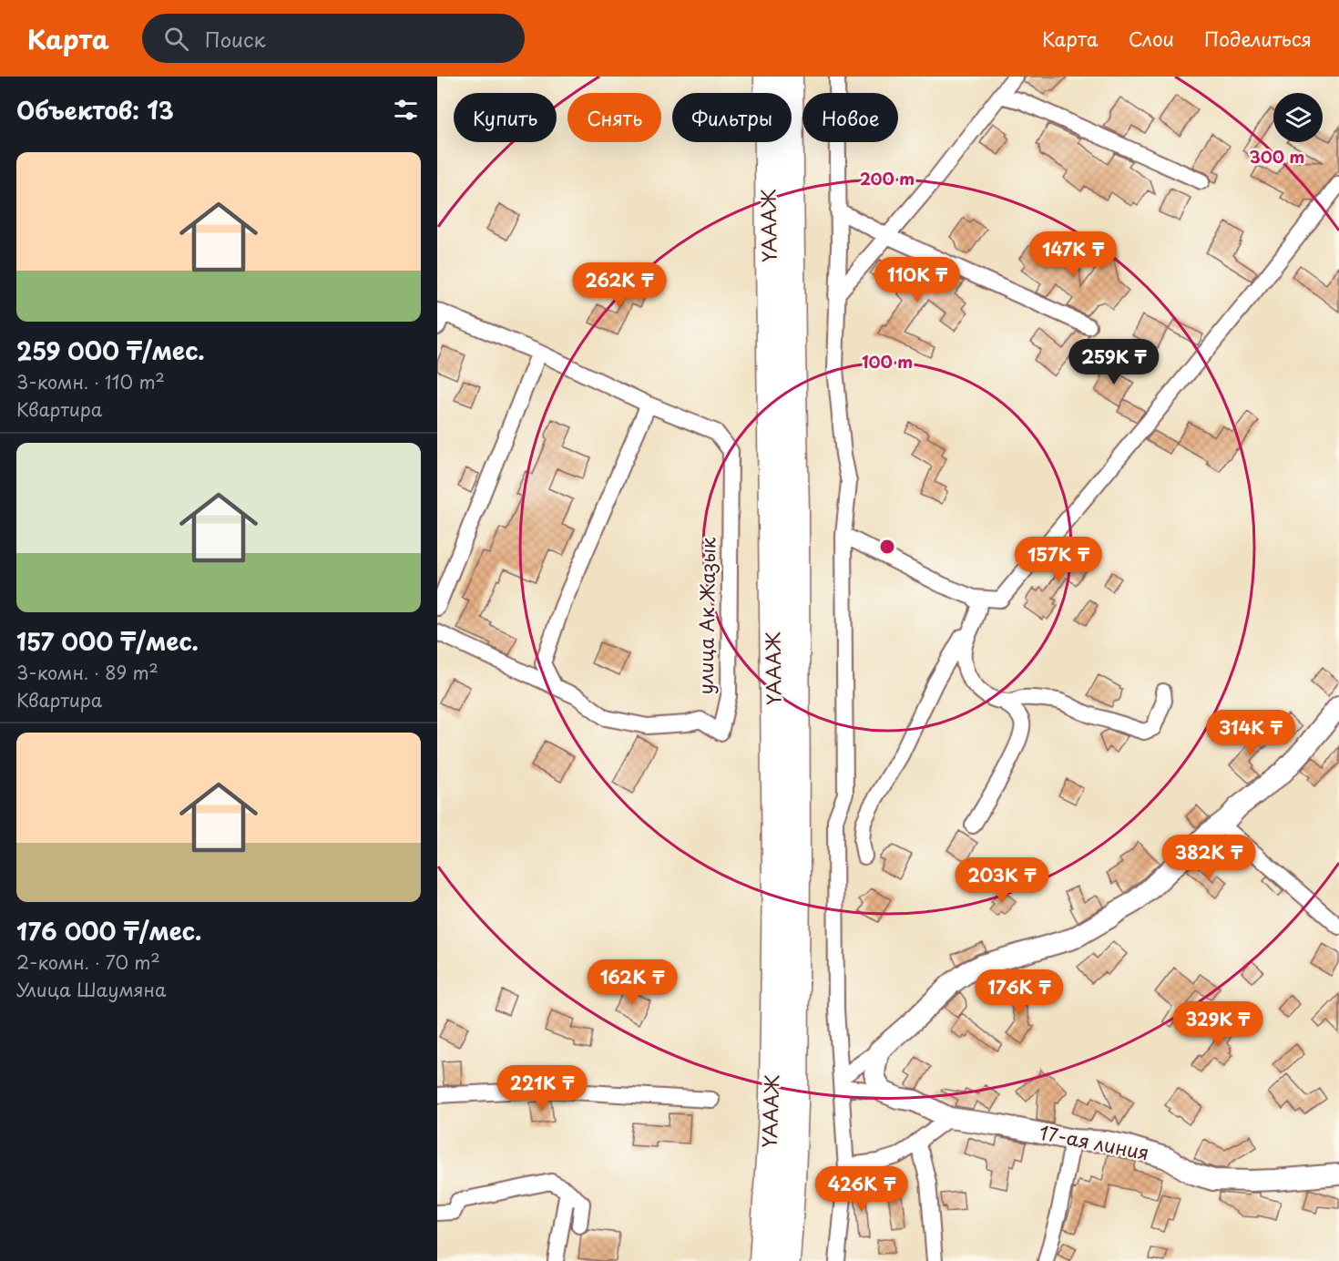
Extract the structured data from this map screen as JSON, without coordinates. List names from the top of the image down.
{
  "streets": {
    "highway": ["ҮАААЖ"],
    "street": ["улица Ак Жазык", "17-ая линия"]
  },
  "page": {
    "header": "Карта",
    "search": "Поиск",
    "nav": ["Карта", "Слои", "Поделиться"],
    "heading": "Объектов: 13",
    "chip": [
      "Купить",
      "Снять",
      "Фильтры",
      "Новое"
    ],
    "list": [
      {
        "name": "259 000 ₸/мес.",
        "note": "3-комн. · 110 m² · Квартира"
      },
      {
        "name": "157 000 ₸/мес.",
        "note": "3-комн. · 89 m² · Квартира"
      },
      {
        "name": "176 000 ₸/мес.",
        "note": "2-комн. · 70 m² · Улица Шаумяна"
      }
    ],
    "price": [
      "147K ₸",
      "110K ₸",
      "262K ₸",
      "259K ₸",
      "157K ₸",
      "314K ₸",
      "382K ₸",
      "203K ₸",
      "162K ₸",
      "176K ₸",
      "329K ₸",
      "221K ₸",
      "426K ₸"
    ]
  },
  "rings": ["300 m", "200 m", "100 m"]
}
